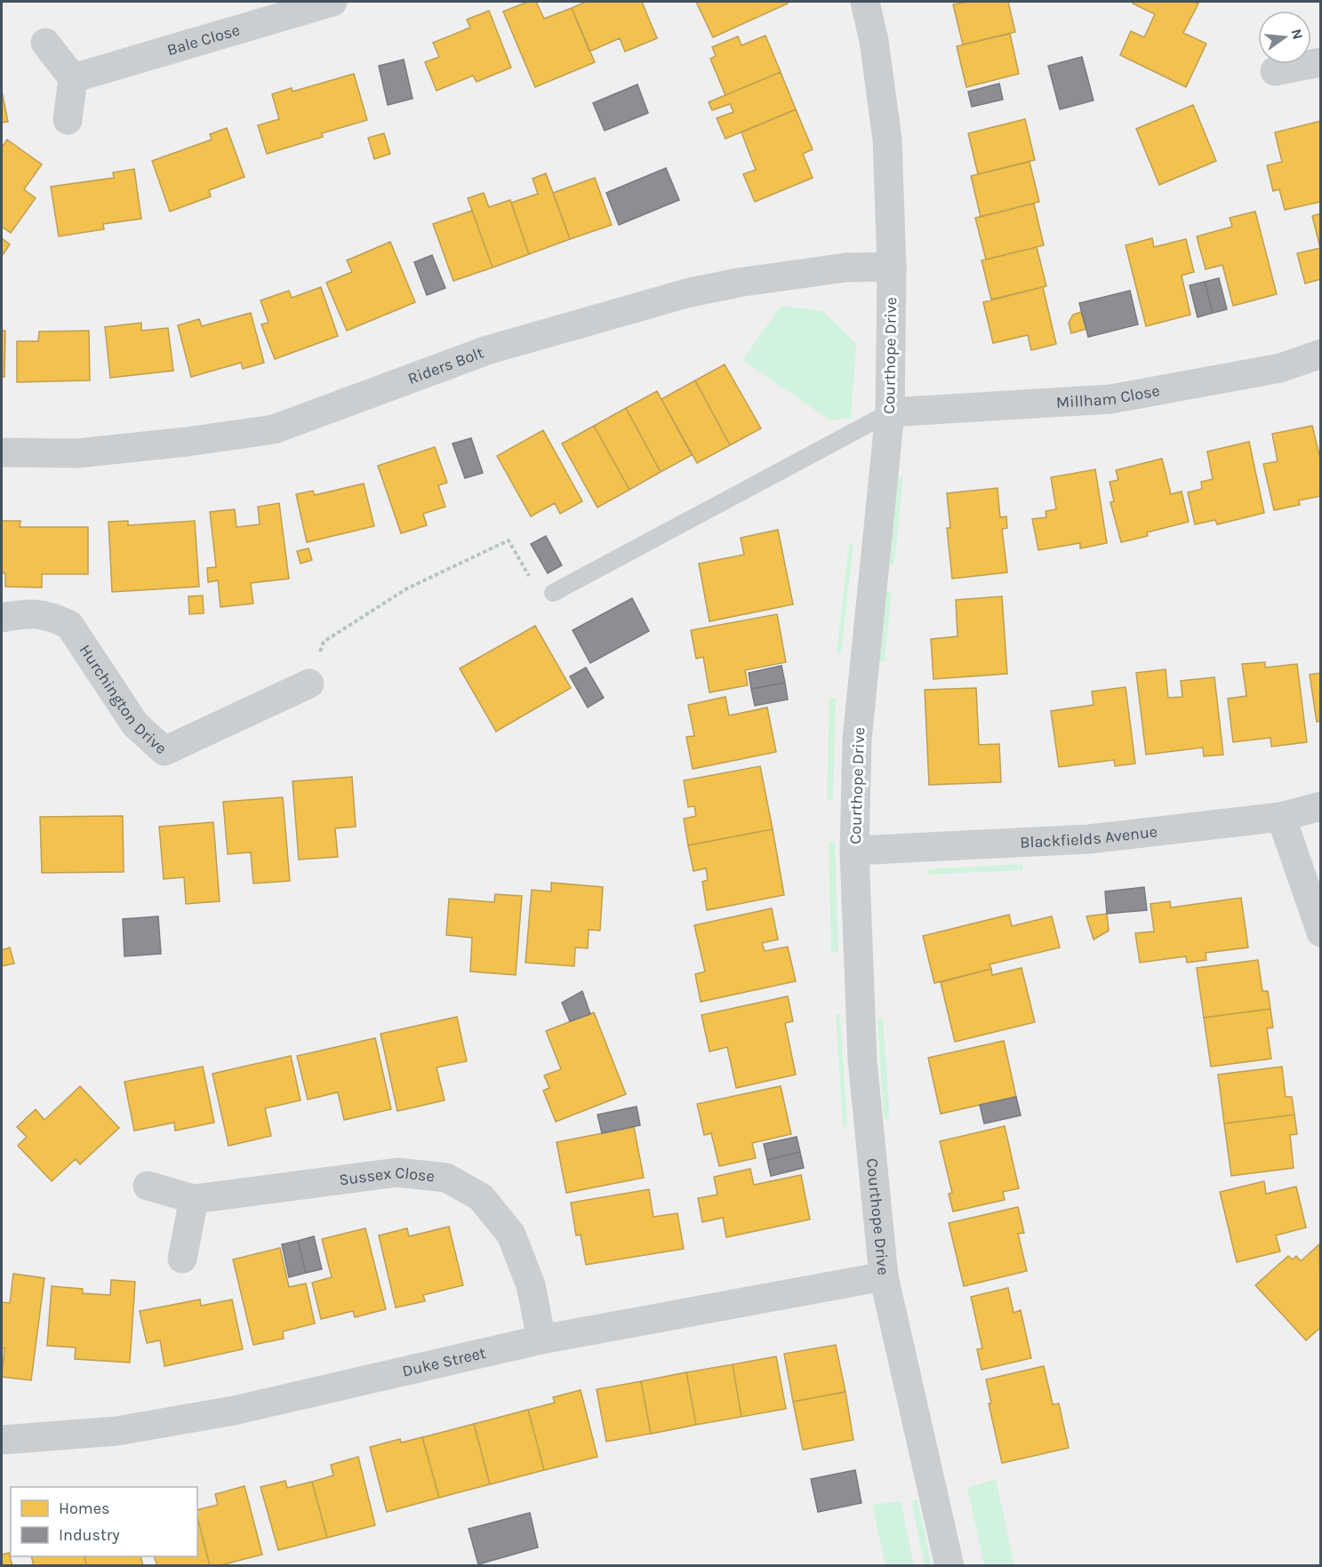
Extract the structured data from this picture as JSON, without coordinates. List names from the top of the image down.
{
  "streets": {
    "street": [
      "Bale Close",
      "Courthope Drive",
      "Riders Bolt",
      "Millham Close",
      "Hurchington Drive",
      "Blackfields Avenue",
      "Sussex Close",
      "Duke Street"
    ]
  },
  "crossings": [
    ["Courthope Drive", "Riders Bolt"],
    ["Courthope Drive", "Millham Close"],
    ["Courthope Drive", "Blackfields Avenue"],
    ["Courthope Drive", "Duke Street"],
    ["Sussex Close", "Duke Street"]
  ],
  "legend": ["Homes", "Industry"],
  "north": "right"
}
